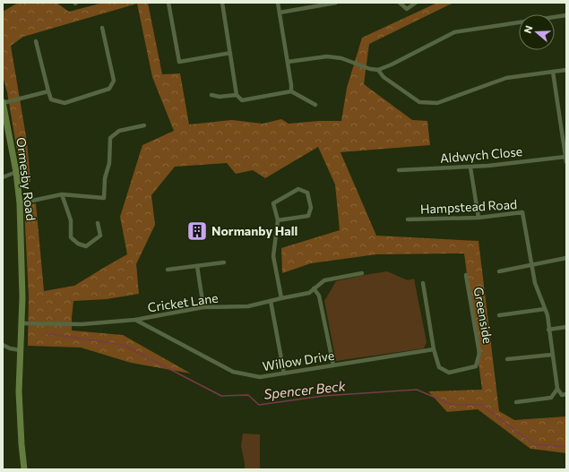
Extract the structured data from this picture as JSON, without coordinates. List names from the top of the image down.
{
  "streets": {
    "main road": ["Ormesby Road"],
    "street": [
      "Aldwych Close",
      "Hampstead Road",
      "Cricket Lane",
      "Greenside",
      "Willow Drive"
    ]
  },
  "crossings": [
    ["Ormesby Road", "Cricket Lane"],
    ["Cricket Lane", "Willow Drive"],
    ["Greenside", "Willow Drive"]
  ],
  "water": ["Spencer Beck"],
  "places": {
    "building": ["Normanby Hall"]
  },
  "north": "left"
}
